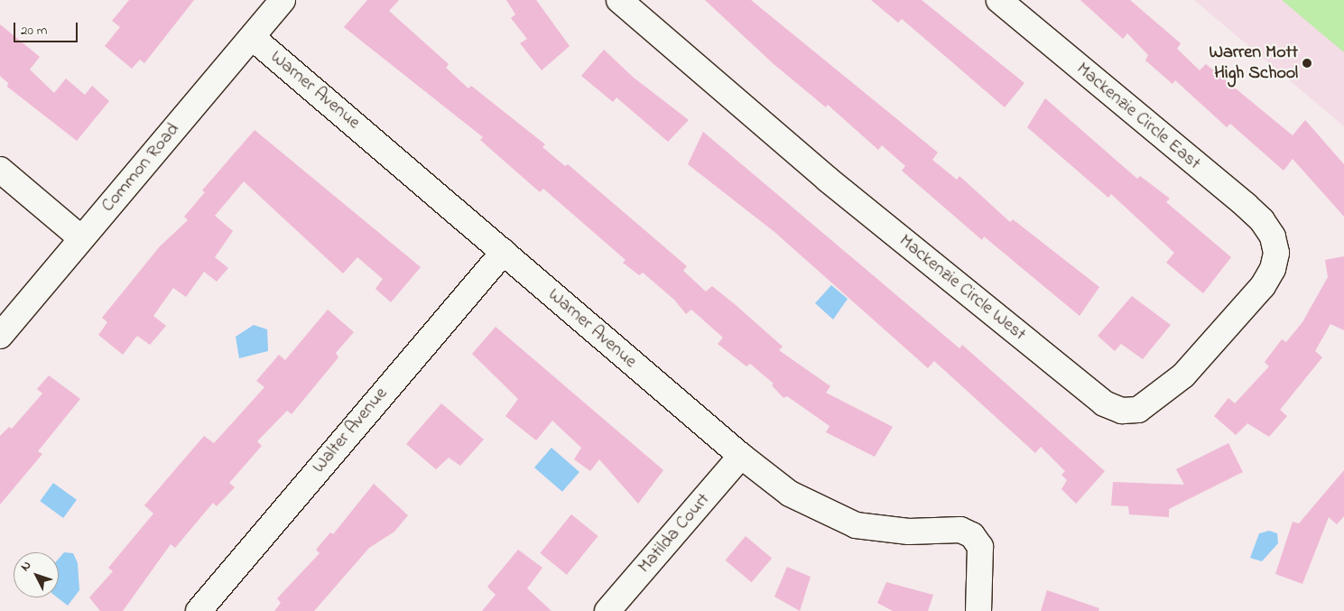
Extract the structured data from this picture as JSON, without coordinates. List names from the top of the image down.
{
  "streets": {
    "street": [
      "Warner Avenue",
      "Mackenzie Circle East",
      "Common Road",
      "Mackenzie Circle West",
      "Walter Avenue",
      "Matilda Court"
    ]
  },
  "crossings": [
    ["Warner Avenue", "Common Road"],
    ["Warner Avenue", "Walter Avenue"],
    ["Warner Avenue", "Matilda Court"],
    ["Mackenzie Circle East", "Mackenzie Circle West"]
  ],
  "places": ["Warren Mott High School"],
  "scale_bar": "20 m",
  "north": "top left"
}
